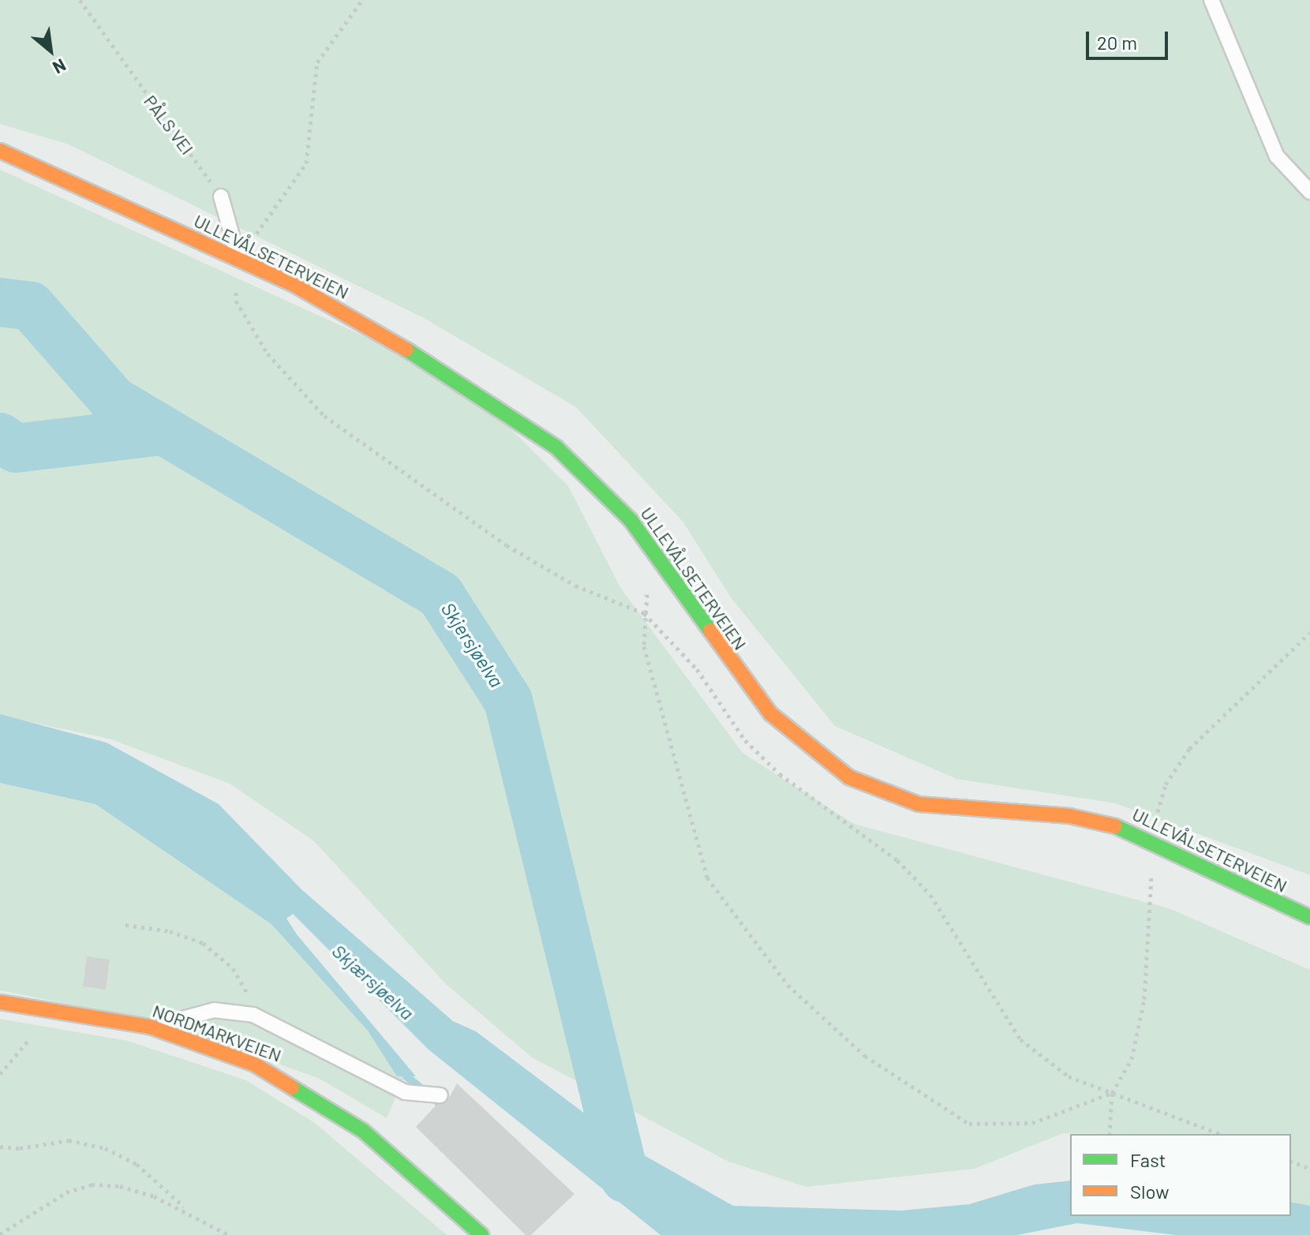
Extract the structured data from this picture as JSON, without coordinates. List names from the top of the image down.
{
  "streets": {
    "street": ["ULLEVÅLSETERVEIEN", "NORDMARKVEIEN"],
    "path": ["PÅLS VEI"]
  },
  "water": ["Skjersjøelva", "Skjærsjøelva"],
  "legend": ["Fast", "Slow"],
  "scale_bar": "20 m",
  "north": "bottom right"
}
